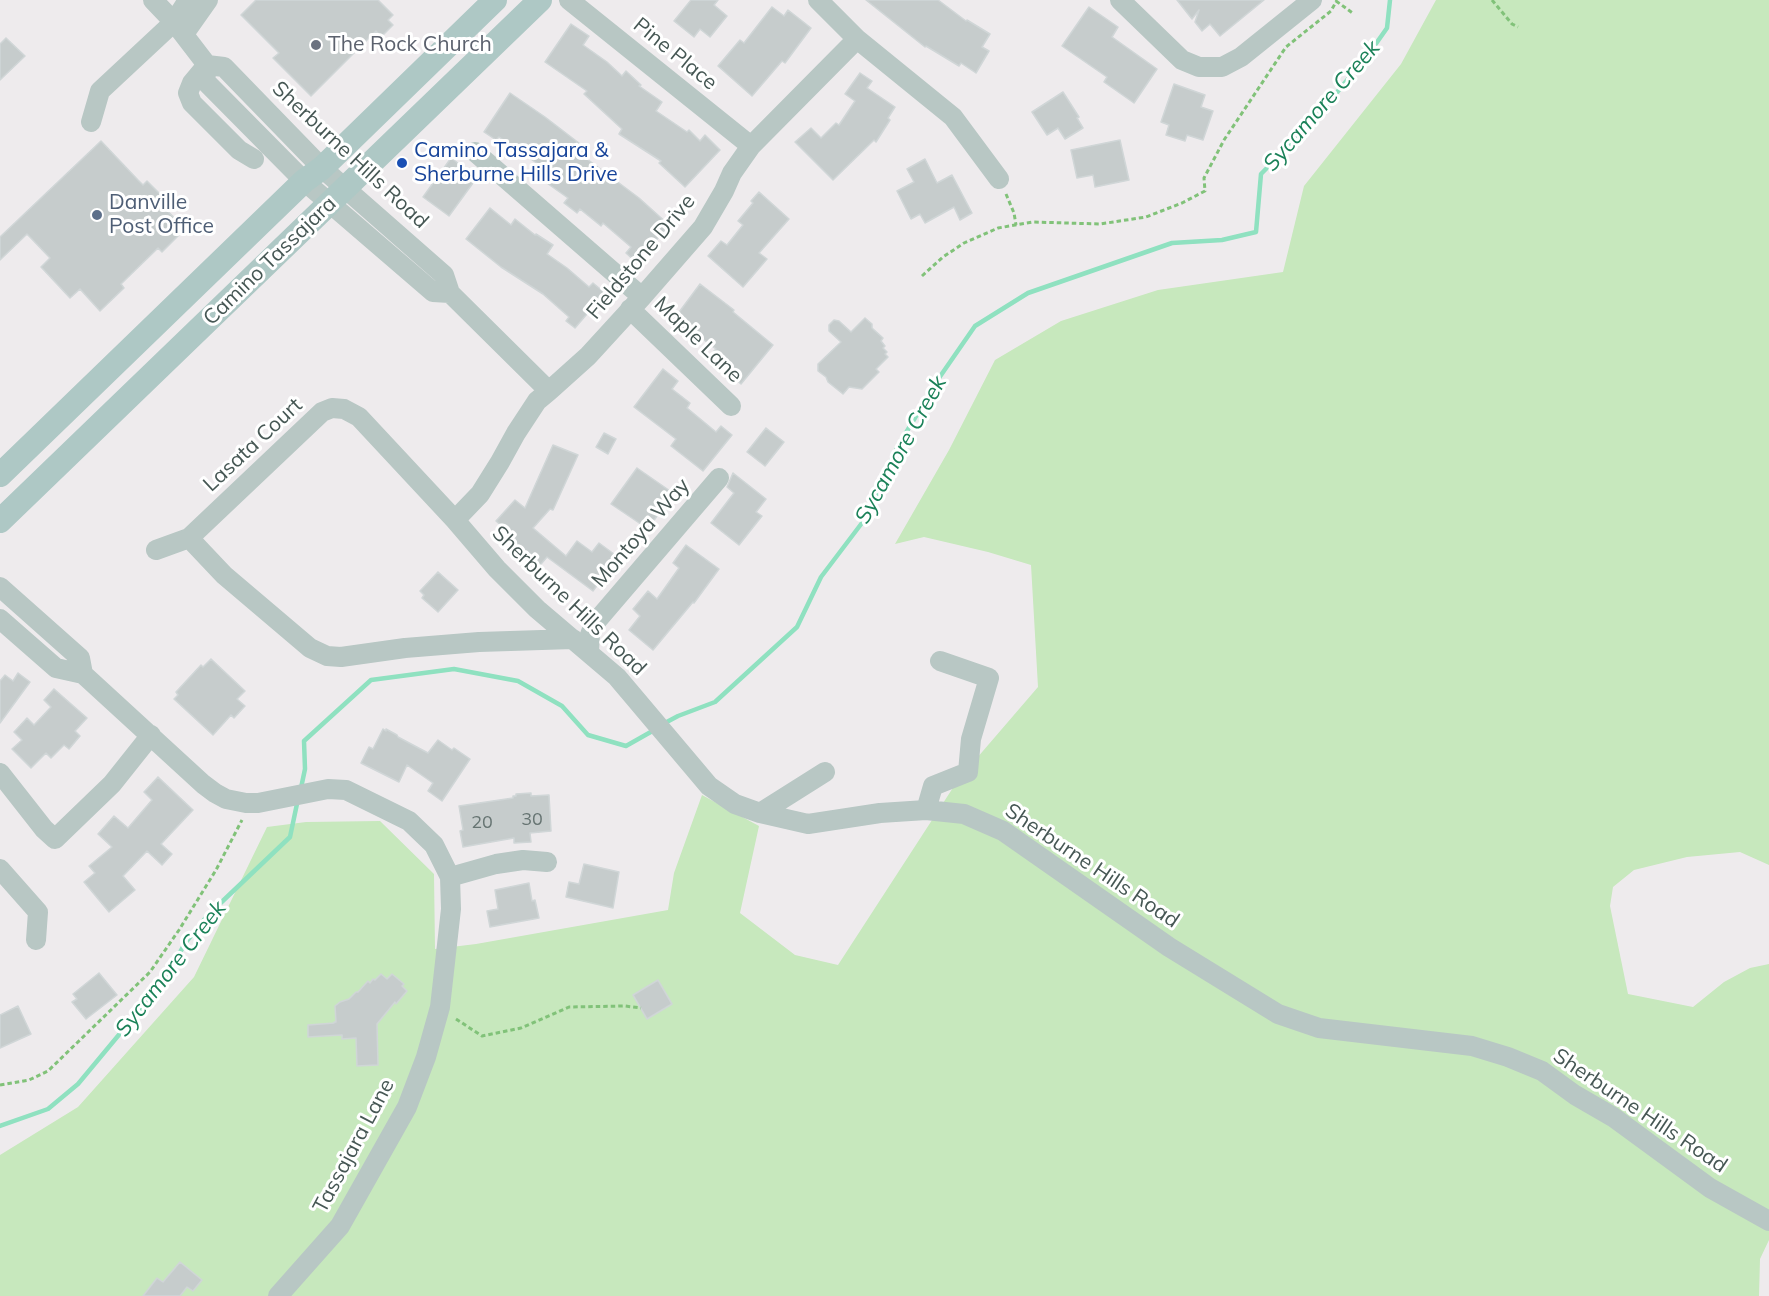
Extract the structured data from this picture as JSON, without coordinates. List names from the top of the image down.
{
  "streets": {
    "main road": ["Camino Tassajara"],
    "street": [
      "Pine Place",
      "Sherburne Hills Road",
      "Fieldstone Drive",
      "Maple Lane",
      "Lasata Court",
      "Montoya Way",
      "Tassajara Lane"
    ]
  },
  "crossings": [
    ["Pine Place", "Fieldstone Drive"],
    ["Sherburne Hills Road", "Fieldstone Drive"],
    ["Sherburne Hills Road", "Camino Tassajara"],
    ["Sherburne Hills Road", "Lasata Court"],
    ["Sherburne Hills Road", "Montoya Way"],
    ["Fieldstone Drive", "Maple Lane"]
  ],
  "water": ["Sycamore Creek"],
  "places": ["The Rock Church", "Camino Tassajara & Sherburne Hills Drive", "Danville Post Office"],
  "house_numbers": ["30", "20"]
}
